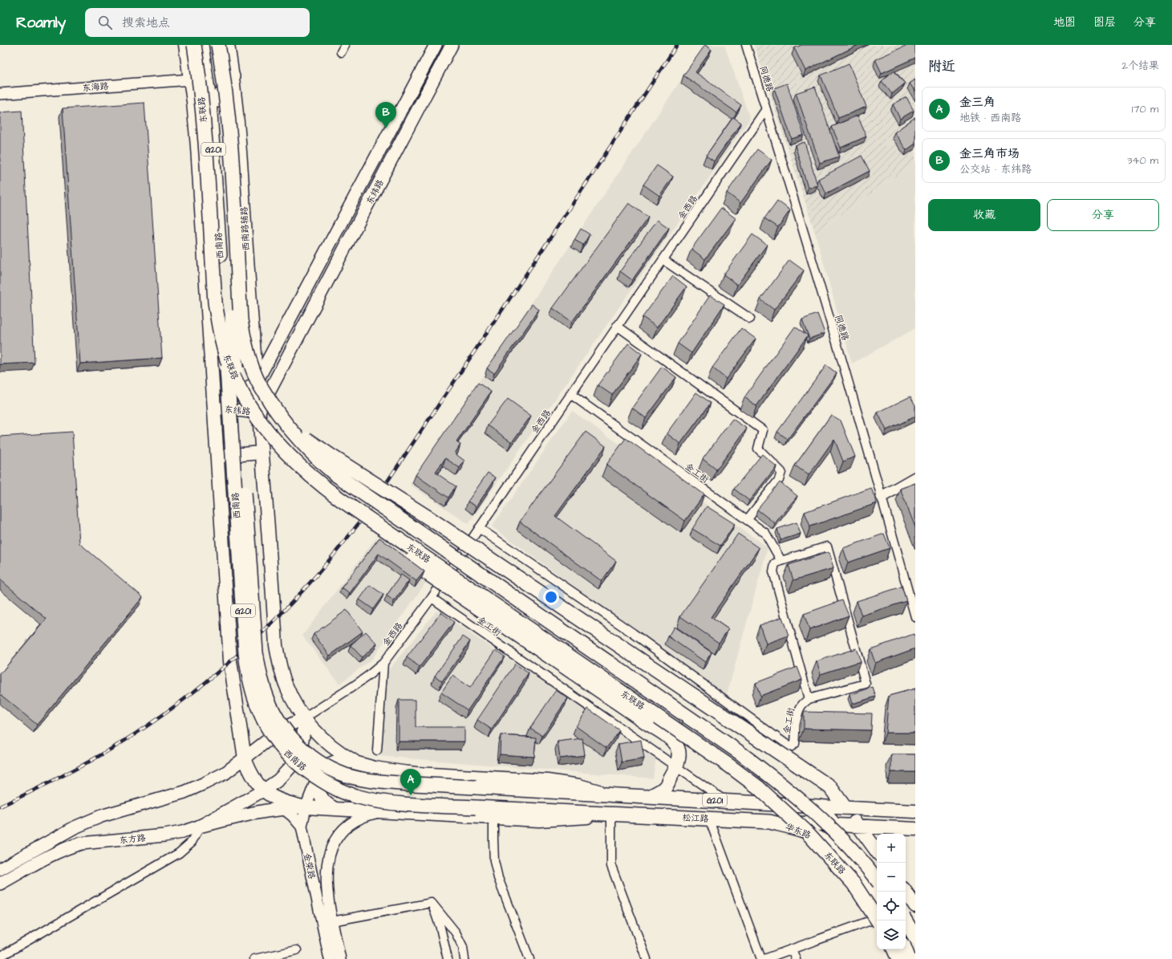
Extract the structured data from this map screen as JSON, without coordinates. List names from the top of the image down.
{
  "streets": {
    "highway": [
      "东联路",
      "G201",
      "西南路",
      "松江路",
      "华东路"
    ],
    "main road": ["东纬路", "西南路辅路", "东方路"],
    "street": [
      "同德路",
      "东海路",
      "金西路",
      "金工街",
      "金荣路"
    ]
  },
  "crossings": [
    ["同德路", "金西路"],
    ["东纬路", "西南路辅路"],
    ["东纬路", "西南路"],
    ["金西路", "金工街"],
    ["金西路", "东方路"],
    ["西南路", "松江路"],
    ["西南路", "东方路"],
    ["西南路", "金荣路"],
    ["金工街", "松江路"],
    ["松江路", "华东路"]
  ],
  "page": {
    "header": "Roamly",
    "search": "搜索地点",
    "nav": ["地图", "图层", "分享"],
    "heading": ["附近", "2个结果"],
    "list": [
      {
        "mark": "A",
        "name": "金三角",
        "note": "地铁 · 西南路",
        "value": "170 m"
      },
      {
        "mark": "B",
        "name": "金三角市场",
        "note": "公交站 · 东纬路",
        "value": "340 m"
      }
    ],
    "pins": ["B", "A"],
    "buttons": ["收藏", "分享"],
    "map_buttons": ["+", "−"]
  }
}
